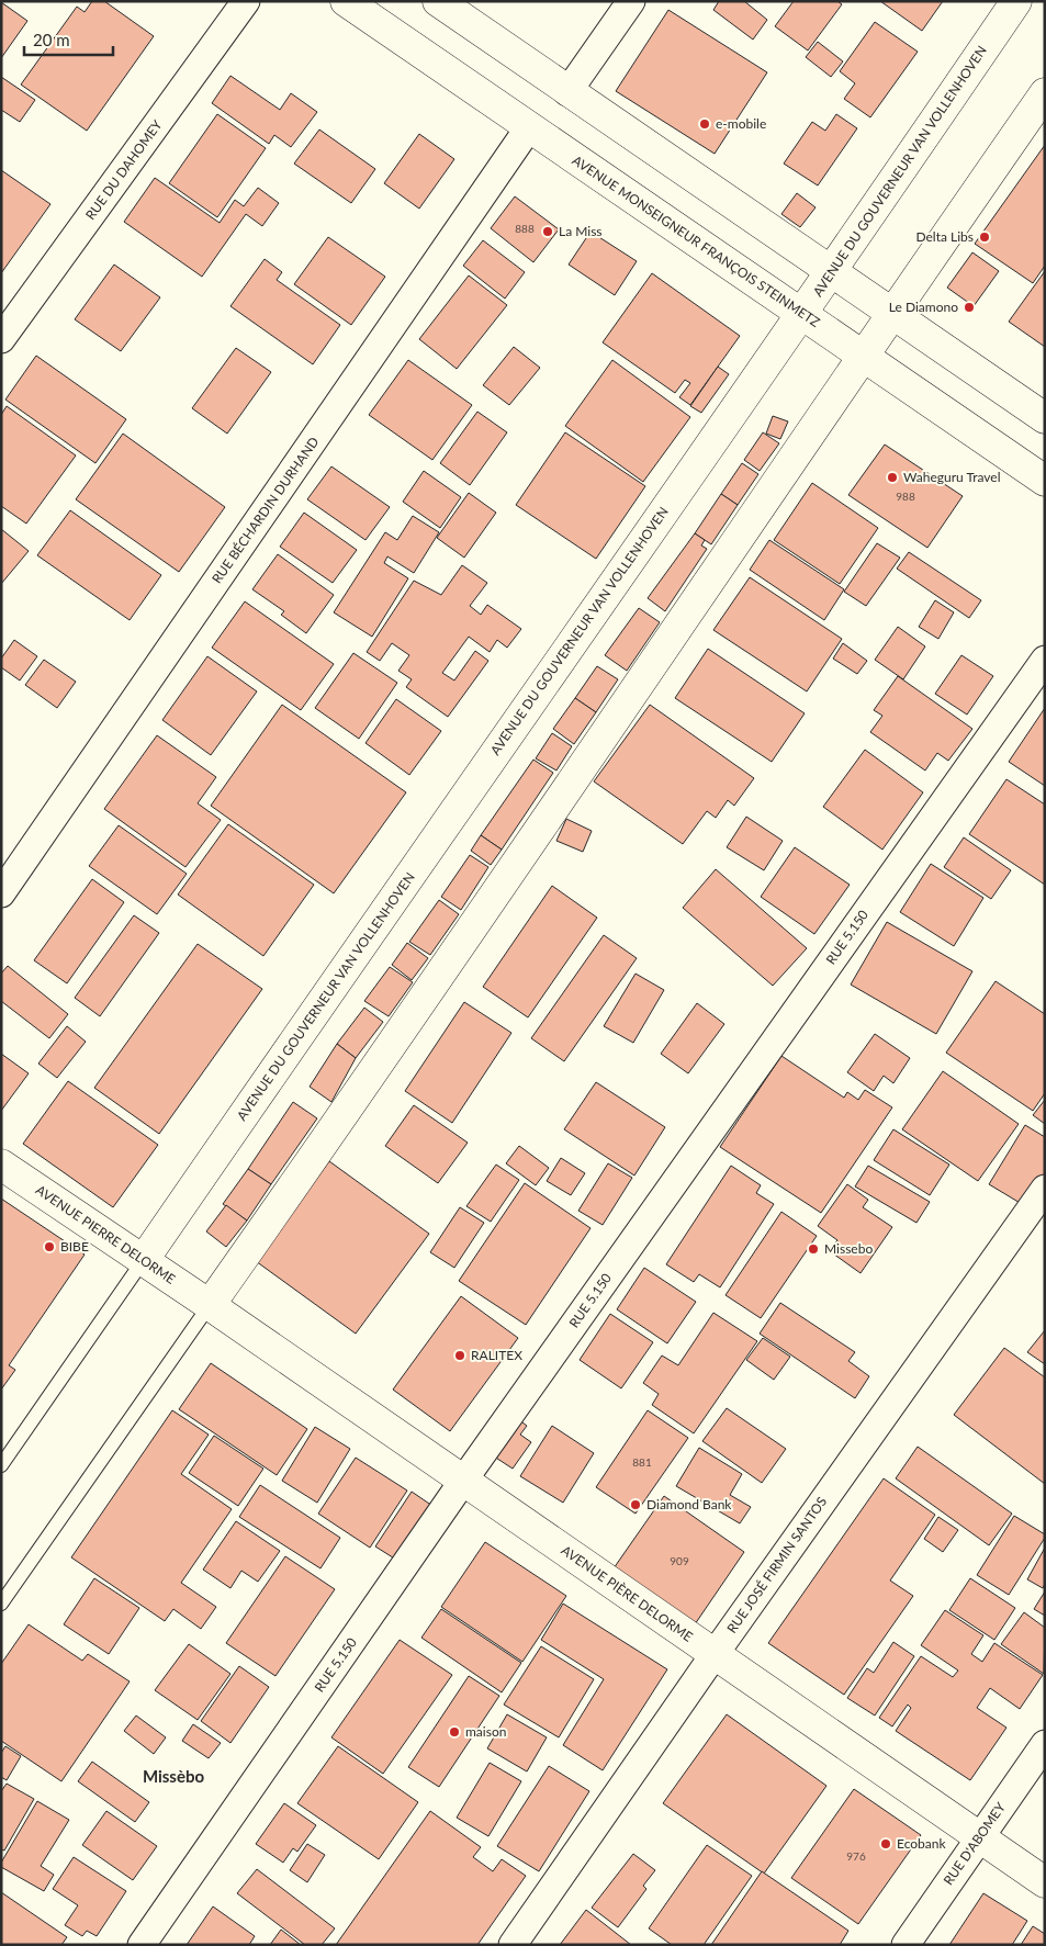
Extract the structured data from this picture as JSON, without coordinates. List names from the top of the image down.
{
  "streets": {
    "main road": [
      "AVENUE DU GOUVERNEUR VAN VOLLENHOVEN",
      "AVENUE MONSEIGNEUR FRANÇOIS STEINMETZ",
      "AVENUE PIERRE DELORME",
      "AVENUE PIÈRE DELORME"
    ],
    "street": [
      "RUE DU DAHOMEY",
      "RUE BÉCHARDIN DURHAND",
      "RUE 5.150",
      "RUE JOSÉ FIRMIN SANTOS",
      "RUE D'ABOMEY"
    ]
  },
  "crossings": [
    ["AVENUE DU GOUVERNEUR VAN VOLLENHOVEN", "AVENUE MONSEIGNEUR FRANÇOIS STEINMETZ"],
    ["AVENUE DU GOUVERNEUR VAN VOLLENHOVEN", "AVENUE PIERRE DELORME"],
    ["AVENUE MONSEIGNEUR FRANÇOIS STEINMETZ", "RUE BÉCHARDIN DURHAND"],
    ["RUE 5.150", "AVENUE PIÈRE DELORME"],
    ["AVENUE PIERRE DELORME", "AVENUE PIÈRE DELORME"],
    ["RUE JOSÉ FIRMIN SANTOS", "AVENUE PIÈRE DELORME"],
    ["AVENUE PIÈRE DELORME", "RUE D'ABOMEY"]
  ],
  "districts": ["Missèbo"],
  "places": [
    "e-mobile",
    "La Miss",
    "Delta Libs",
    "Le Diamono",
    "Waheguru Travel",
    "BIBE",
    "Missebo",
    "RALITEX",
    "Diamond Bank",
    "maison",
    "Ecobank"
  ],
  "house_numbers": [
    "888",
    "988",
    "881",
    "909",
    "976"
  ],
  "scale_bar": "20 m"
}
